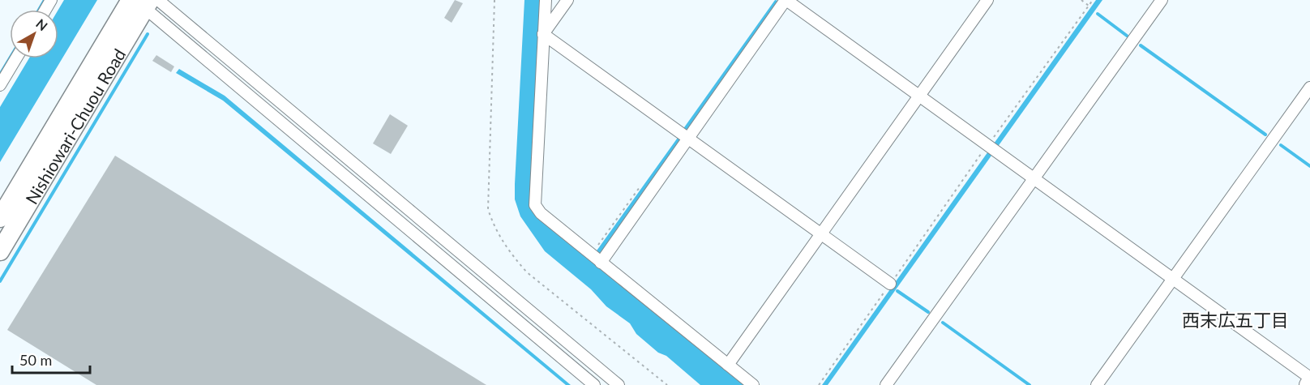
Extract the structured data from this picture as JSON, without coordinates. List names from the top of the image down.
{
  "streets": {
    "main road": ["Nishiowari-Chuou Road"]
  },
  "districts": ["西末広五丁目"],
  "scale_bar": "50 m",
  "north": "top right"
}
